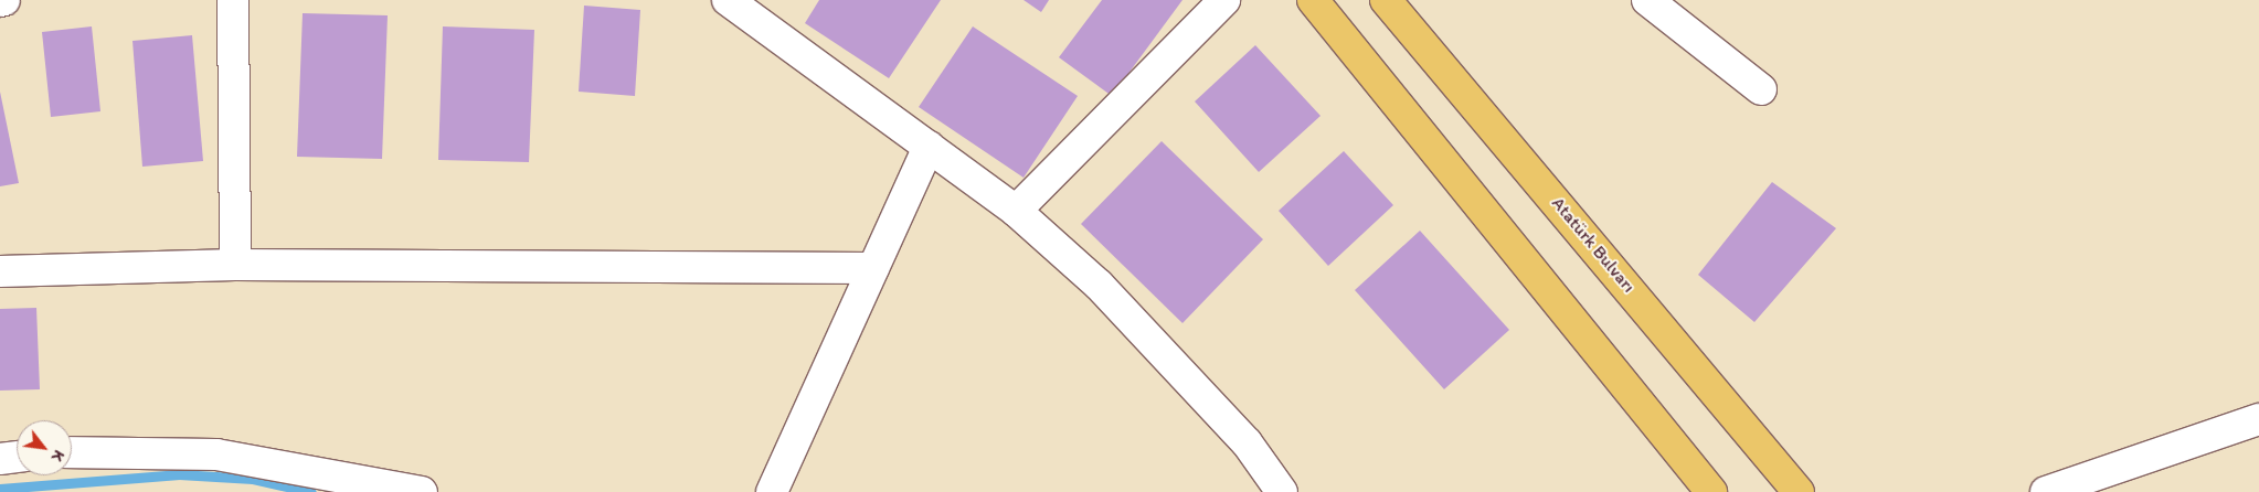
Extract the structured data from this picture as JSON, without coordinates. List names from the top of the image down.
{
  "streets": {
    "main road": ["Atatürk Bulvarı"]
  },
  "north": "bottom right"
}
